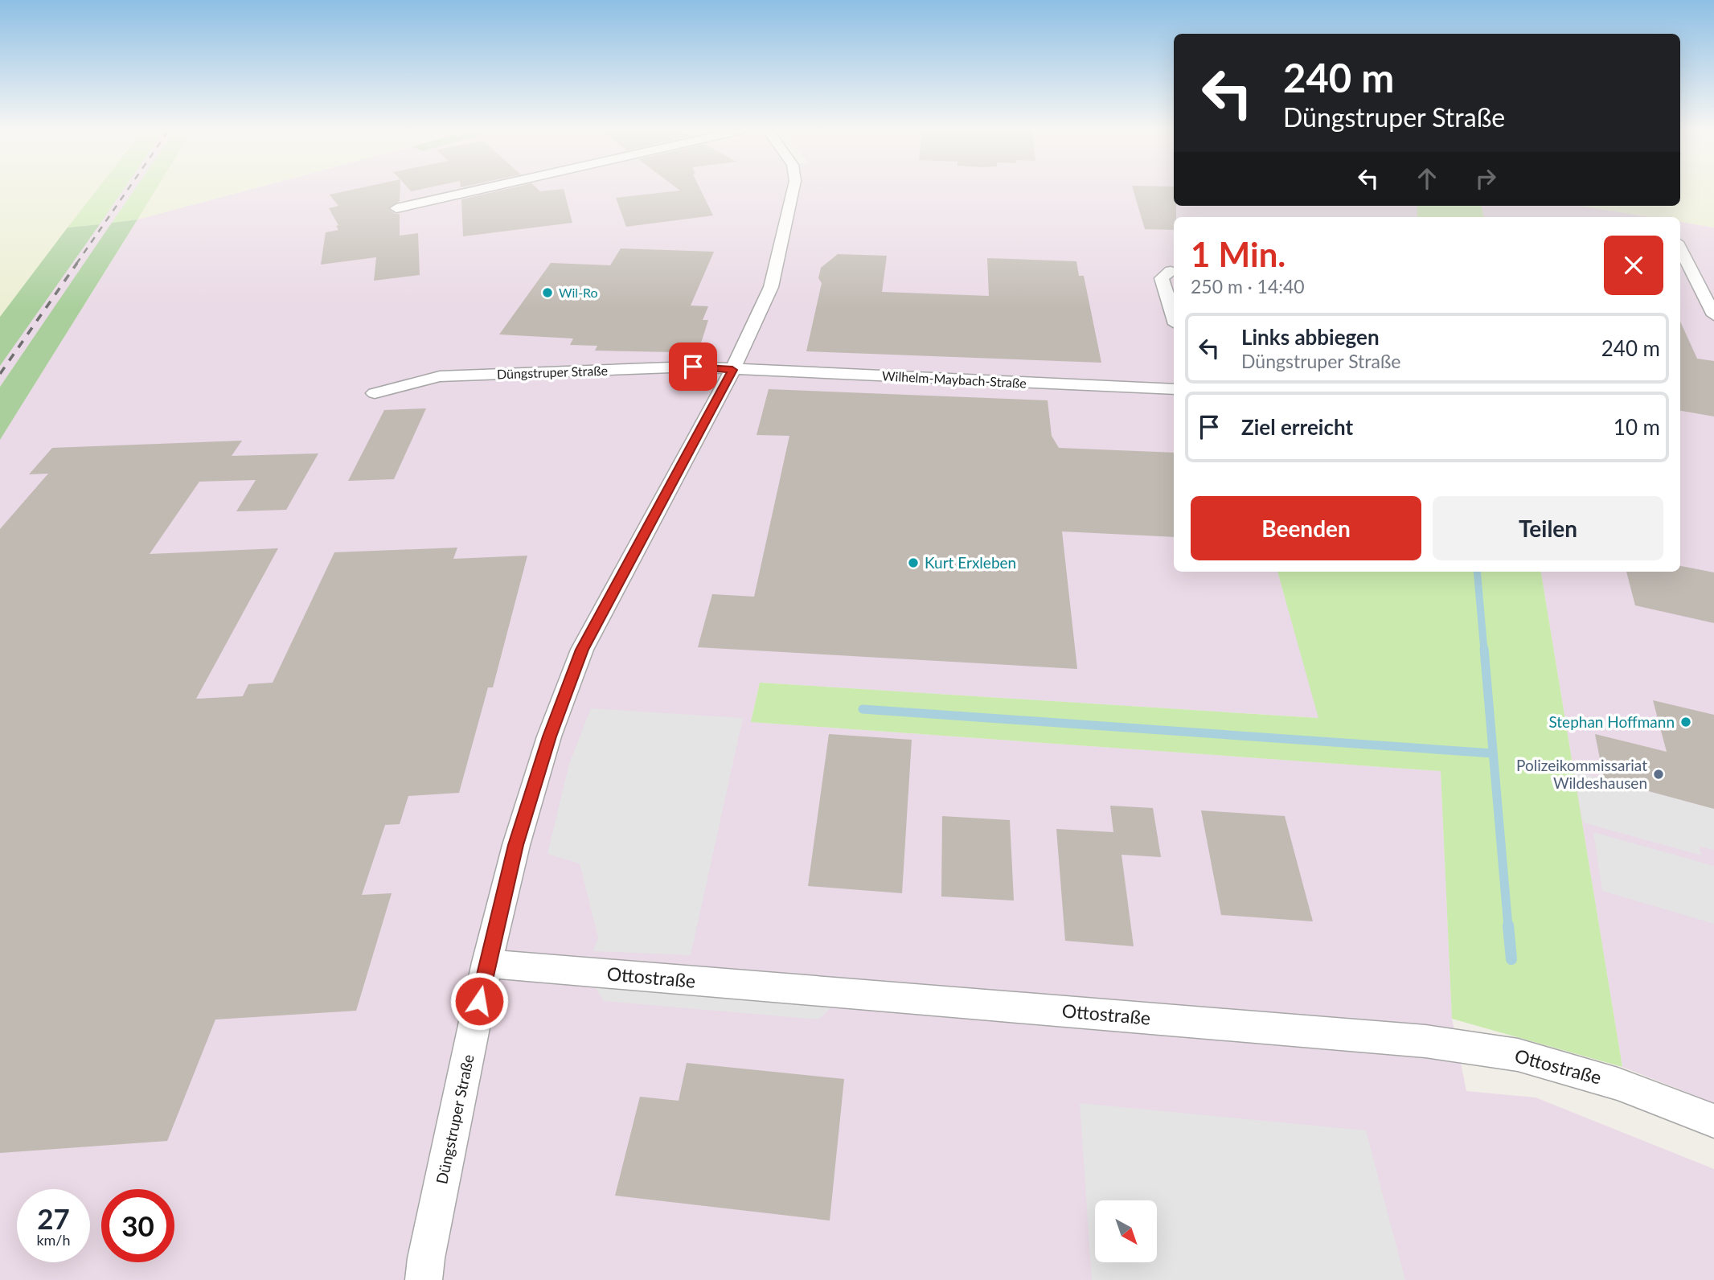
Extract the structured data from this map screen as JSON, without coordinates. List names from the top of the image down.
{
  "streets": {
    "street": ["Düngstruper Straße", "Wilhelm-Maybach-Straße", "Ottostraße"]
  },
  "crossings": [
    ["Düngstruper Straße", "Wilhelm-Maybach-Straße"],
    ["Düngstruper Straße", "Ottostraße"]
  ],
  "places": [
    "Wil-Ro",
    "Kurt Erxleben",
    "Stephan Hoffmann",
    "Polizeikommissariat Wildeshausen"
  ],
  "north": "bottom right",
  "page": {
    "turn": ["240 m", "Düngstruper Straße"],
    "heading": ["1 Min.", "250 m · 14:40"],
    "list": [
      {
        "name": "Links abbiegen",
        "note": "Düngstruper Straße",
        "value": "240 m"
      },
      {
        "name": "Ziel erreicht",
        "value": "10 m"
      }
    ],
    "buttons": ["Beenden", "Teilen"],
    "speed": "27 km/h",
    "limit": "30"
  }
}
